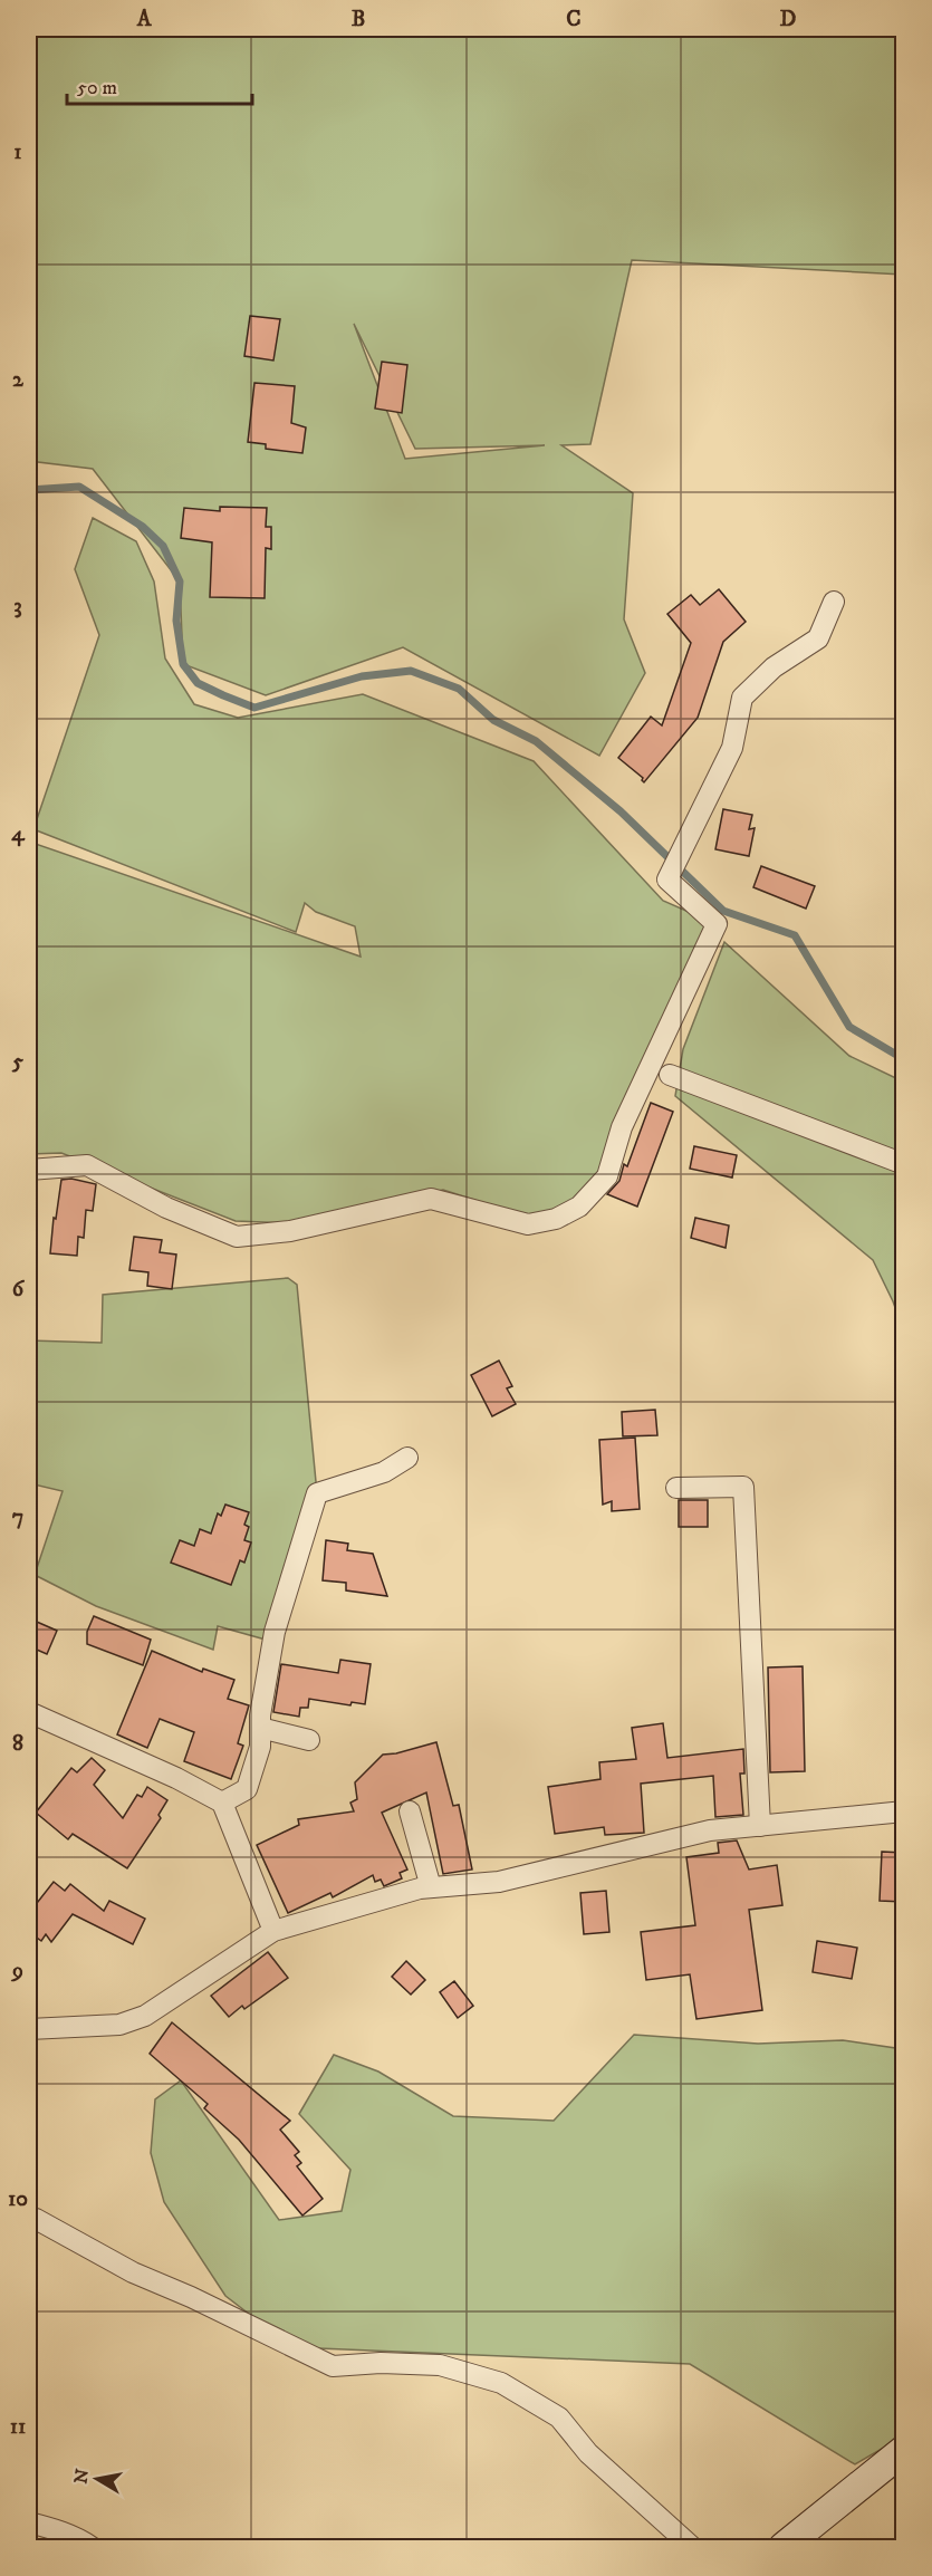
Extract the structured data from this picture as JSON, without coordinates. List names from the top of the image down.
{
  "scale_bar": "50 m",
  "north": "left",
  "grid": {
    "columns": [
      "A",
      "B",
      "C",
      "D"
    ],
    "rows": [
      "1",
      "2",
      "3",
      "4",
      "5",
      "6",
      "7",
      "8",
      "9",
      "10",
      "11"
    ]
  }
}
